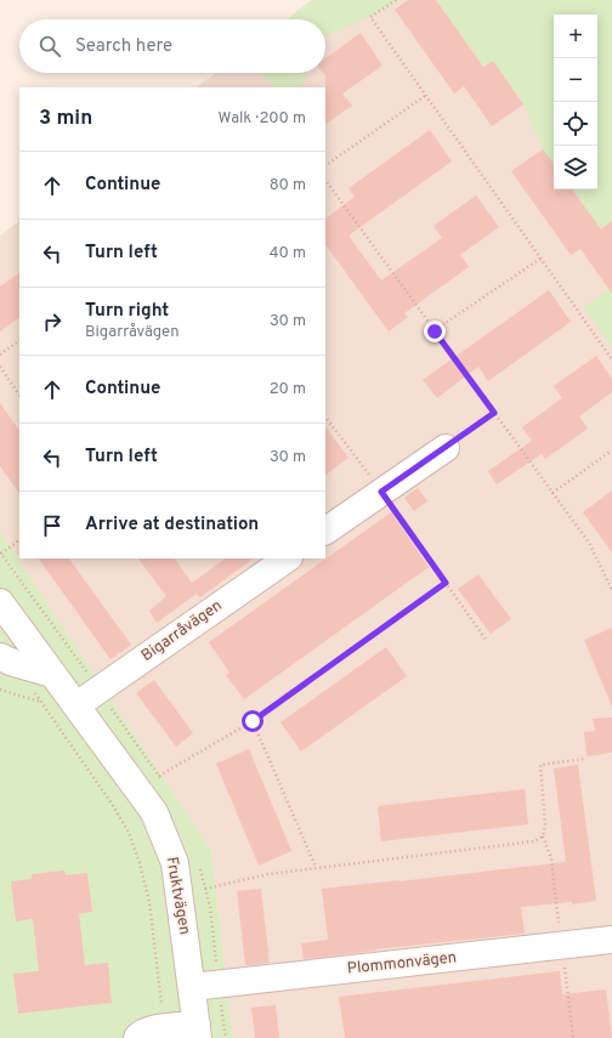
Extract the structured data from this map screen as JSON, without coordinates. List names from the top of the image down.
{
  "streets": {
    "street": ["Bigarråvägen", "Fruktvägen", "Plommonvägen"]
  },
  "crossings": [
    ["Bigarråvägen", "Fruktvägen"],
    ["Fruktvägen", "Plommonvägen"]
  ],
  "page": {
    "map_buttons": ["+", "−"],
    "search": "Search here",
    "heading": ["3 min", "Walk · 200 m"],
    "list": [
      ["Continue", "80 m"],
      ["Turn left", "40 m"],
      ["Turn right", "Bigarråvägen", "30 m"],
      ["Continue", "20 m"],
      ["Turn left", "30 m"],
      "Arrive at destination"
    ]
  }
}
